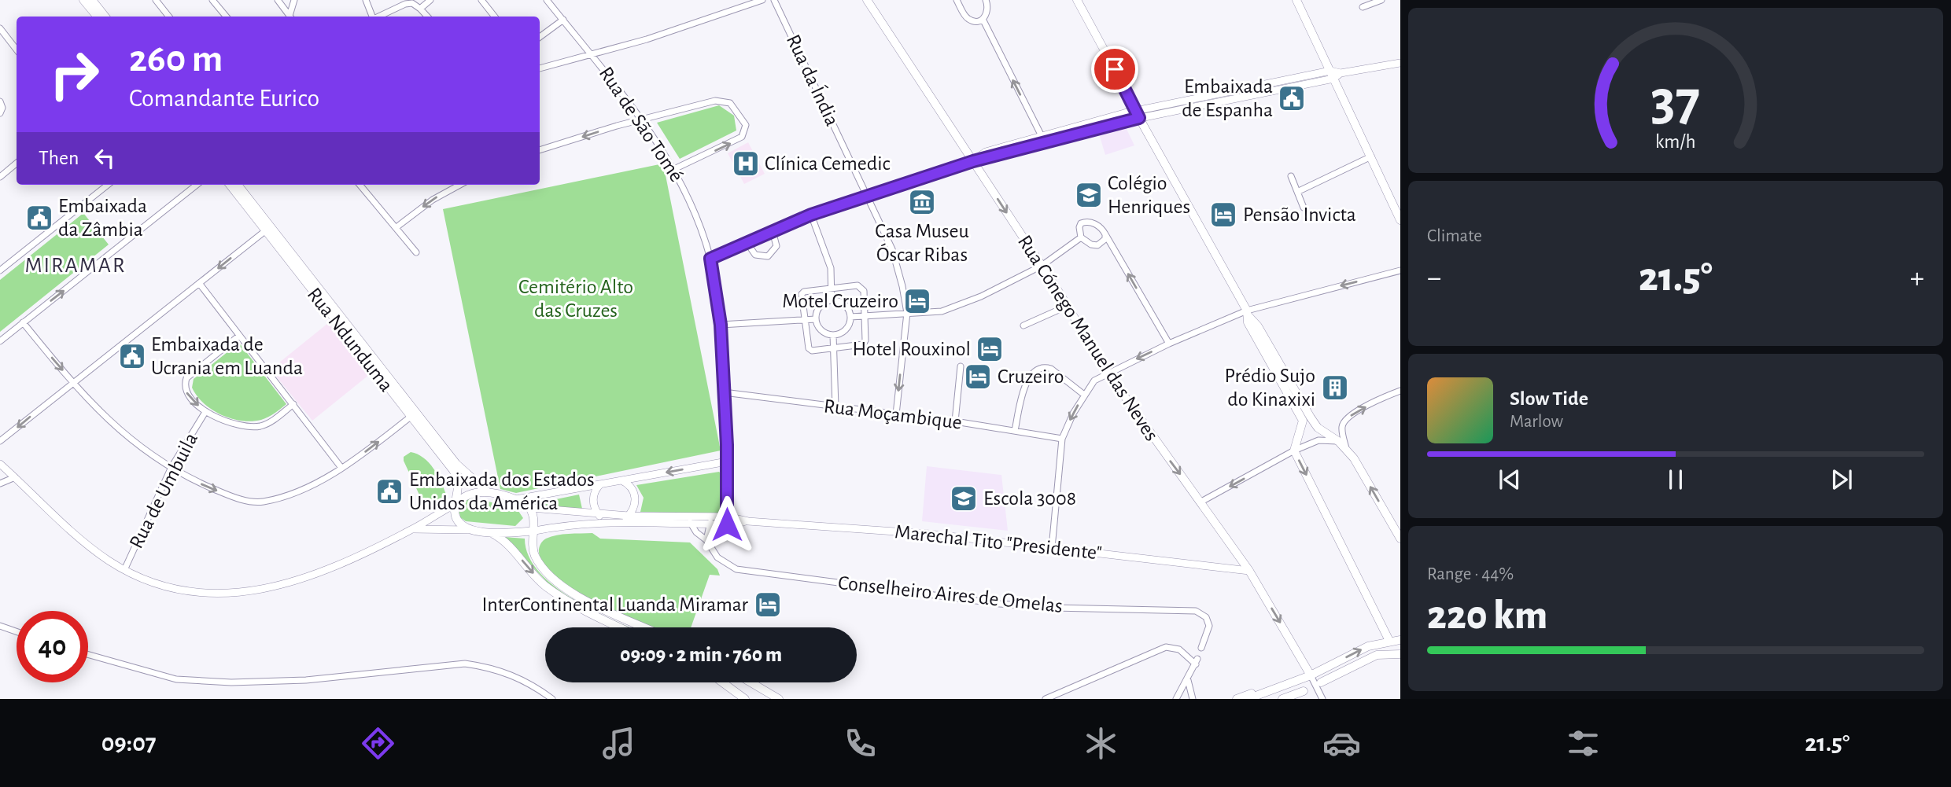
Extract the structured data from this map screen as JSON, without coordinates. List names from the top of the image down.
{
  "streets": {
    "main road": ["Rua Cónego Manuel das Neves", "Rua Ndunduma"],
    "street": [
      "Rua da Índia",
      "Rua de São Tomé",
      "Rua Moçambique",
      "Rua de Umbuila",
      "Marechal Tito \"Presidente\"",
      "Conselheiro Aires de Omelas"
    ]
  },
  "crossings": [
    ["Rua da Índia", "Rua Moçambique"],
    ["Rua de São Tomé", "Rua Moçambique"],
    ["Rua de São Tomé", "Marechal Tito \"Presidente\""],
    ["Rua Cónego Manuel das Neves", "Marechal Tito \"Presidente\""]
  ],
  "one_way": ["Rua Cónego Manuel das Neves"],
  "districts": ["MIRAMAR"],
  "parks": ["Cemitério Alto das Cruzes"],
  "places": {
    "public building": [
      "Embaixada de Espanha",
      "Embaixada da Zâmbia",
      "Embaixada de Ucrania em Luanda",
      "Embaixada dos Estados Unidos da América"
    ],
    "hospital": ["Clínica Cemedic"],
    "school or university": ["Colégio Henriques", "Escola 3008"],
    "museum": ["Casa Museu Óscar Ribas"],
    "hotel": [
      "Pensão Invicta",
      "Motel Cruzeiro",
      "Hotel Rouxinol",
      "Cruzeiro",
      "InterContinental Luanda Miramar"
    ],
    "building": ["Prédio Sujo do Kinaxixi"]
  },
  "page": {
    "turn": ["260 m", "Comandante Eurico"],
    "then": "Then",
    "tile": [
      "Climate",
      ["Range · 44%", "220 km"]
    ],
    "heat": ["−", "21.5°", "+"],
    "song": ["Slow Tide", "Marlow"],
    "limit": "40",
    "trip": "09:09 · 2 min · 760 m",
    "tabs": ["09:07", "21.5°"],
    "gauge": ["37", "km/h"]
  }
}
